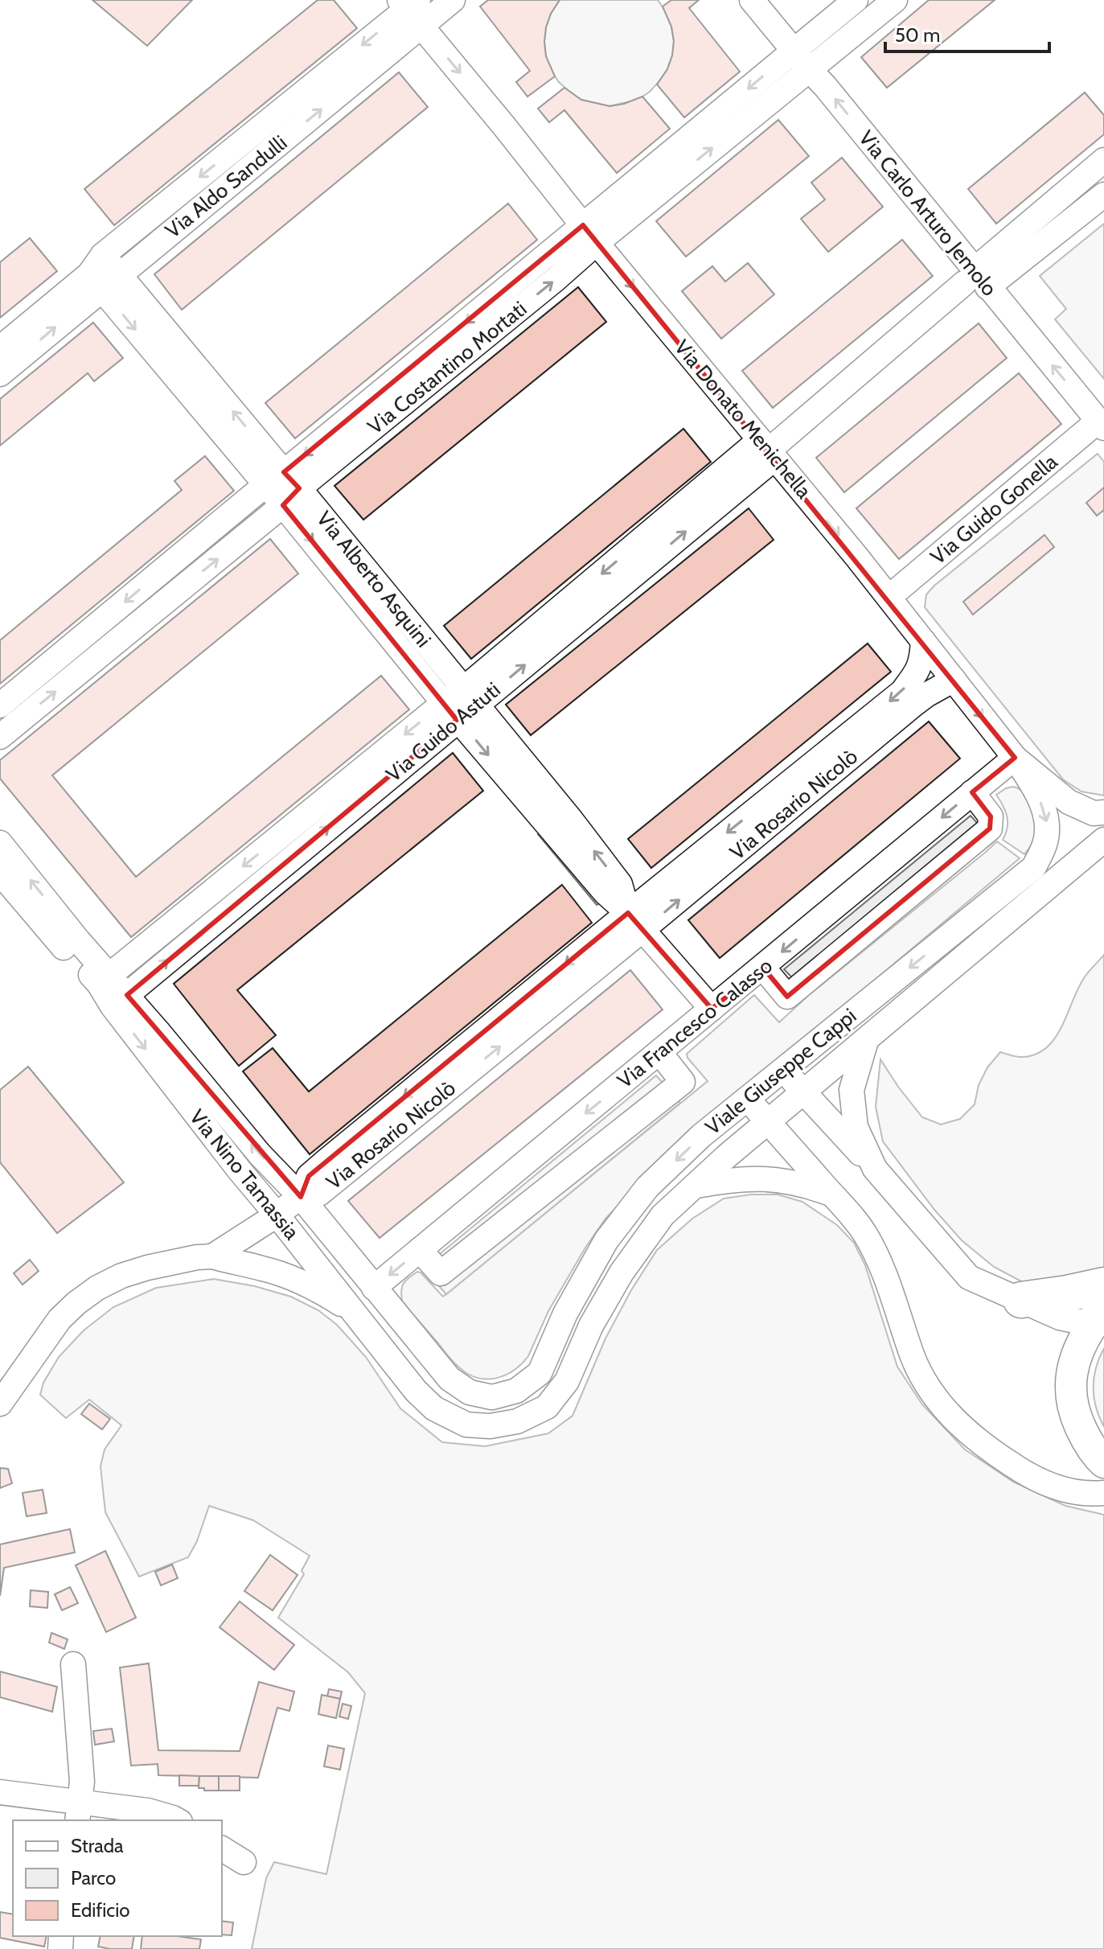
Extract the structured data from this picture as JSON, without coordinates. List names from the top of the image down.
{
  "streets": {
    "street": [
      "Via Aldo Sandulli",
      "Via Carlo Arturo Jemolo",
      "Via Costantino Mortati",
      "Via Donato Menichella",
      "Via Guido Gonella",
      "Via Alberto Asquini",
      "Via Guido Astuti",
      "Via Rosario Nicolò",
      "Via Francesco Calasso",
      "Viale Giuseppe Cappi",
      "Via Nino Tamassia"
    ]
  },
  "crossings": [
    ["Via Aldo Sandulli", "Via Donato Menichella"],
    ["Via Aldo Sandulli", "Via Alberto Asquini"],
    ["Via Carlo Arturo Jemolo", "Via Costantino Mortati"],
    ["Via Carlo Arturo Jemolo", "Via Guido Gonella"],
    ["Via Carlo Arturo Jemolo", "Via Guido Astuti"],
    ["Via Costantino Mortati", "Via Donato Menichella"],
    ["Via Costantino Mortati", "Via Alberto Asquini"],
    ["Via Donato Menichella", "Via Guido Gonella"],
    ["Via Donato Menichella", "Via Guido Astuti"],
    ["Via Donato Menichella", "Via Rosario Nicolò"],
    ["Via Donato Menichella", "Via Francesco Calasso"],
    ["Via Donato Menichella", "Viale Giuseppe Cappi"],
    ["Via Alberto Asquini", "Via Guido Astuti"],
    ["Via Alberto Asquini", "Via Rosario Nicolò"],
    ["Via Alberto Asquini", "Via Francesco Calasso"],
    ["Via Guido Astuti", "Via Nino Tamassia"],
    ["Via Rosario Nicolò", "Via Nino Tamassia"],
    ["Via Francesco Calasso", "Viale Giuseppe Cappi"],
    ["Via Francesco Calasso", "Via Nino Tamassia"],
    ["Viale Giuseppe Cappi", "Via Nino Tamassia"]
  ],
  "one_way": ["Via Carlo Arturo Jemolo", "Via Donato Menichella", "Via Francesco Calasso"],
  "legend": ["Strada", "Parco", "Edificio"],
  "scale_bar": "50 m"
}
